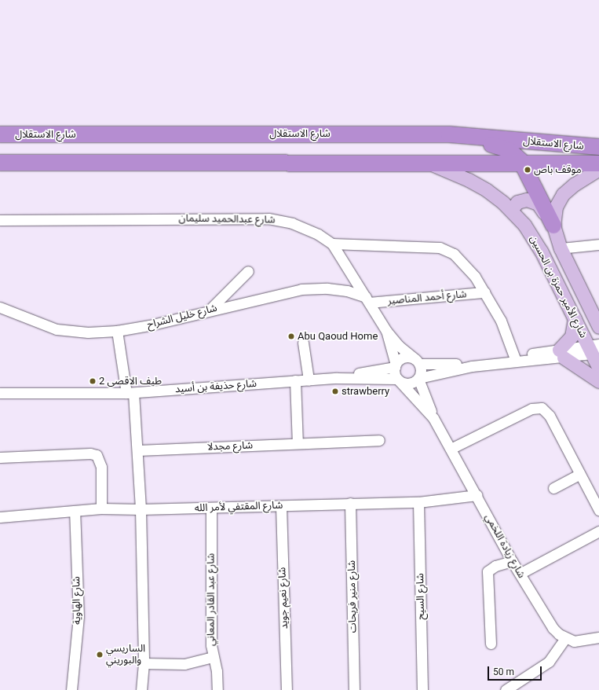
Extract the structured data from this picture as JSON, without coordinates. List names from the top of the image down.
{
  "streets": {
    "highway": ["شارع الاستقلال"],
    "main road": ["شارع الأمير حمزة بن الحسين"],
    "street": [
      "شارع عبدالحميد سليمان",
      "شارع أحمد المناصير",
      "شارع خليل الشراح",
      "شارع حذيفة بن أسيد",
      "شارع مجدلا",
      "شارع المقتفي لأمر الله",
      "شارع زيادة اللخمي",
      "شارع منير فريحات",
      "شارع السيح",
      "شارع نعيم جويد",
      "شارع عبد القادر المعاني",
      "شارع الهاوية"
    ]
  },
  "crossings": [
    ["شارع الاستقلال", "شارع الأمير حمزة بن الحسين"],
    ["شارع أحمد المناصير", "شارع خليل الشراح"],
    ["شارع حذيفة بن أسيد", "شارع زيادة اللخمي"],
    ["شارع المقتفي لأمر الله", "شارع زيادة اللخمي"],
    ["شارع المقتفي لأمر الله", "شارع منير فريحات"],
    ["شارع المقتفي لأمر الله", "شارع السيح"],
    ["شارع المقتفي لأمر الله", "شارع نعيم جويد"],
    ["شارع المقتفي لأمر الله", "شارع عبد القادر المعاني"],
    ["شارع المقتفي لأمر الله", "شارع الهاوية"]
  ],
  "places": [
    "موقف باص",
    "Abu Qaoud Home",
    "طيف الاقصى 2",
    "strawberry",
    "الساريسي والبوريني"
  ],
  "scale_bar": "50 m"
}
